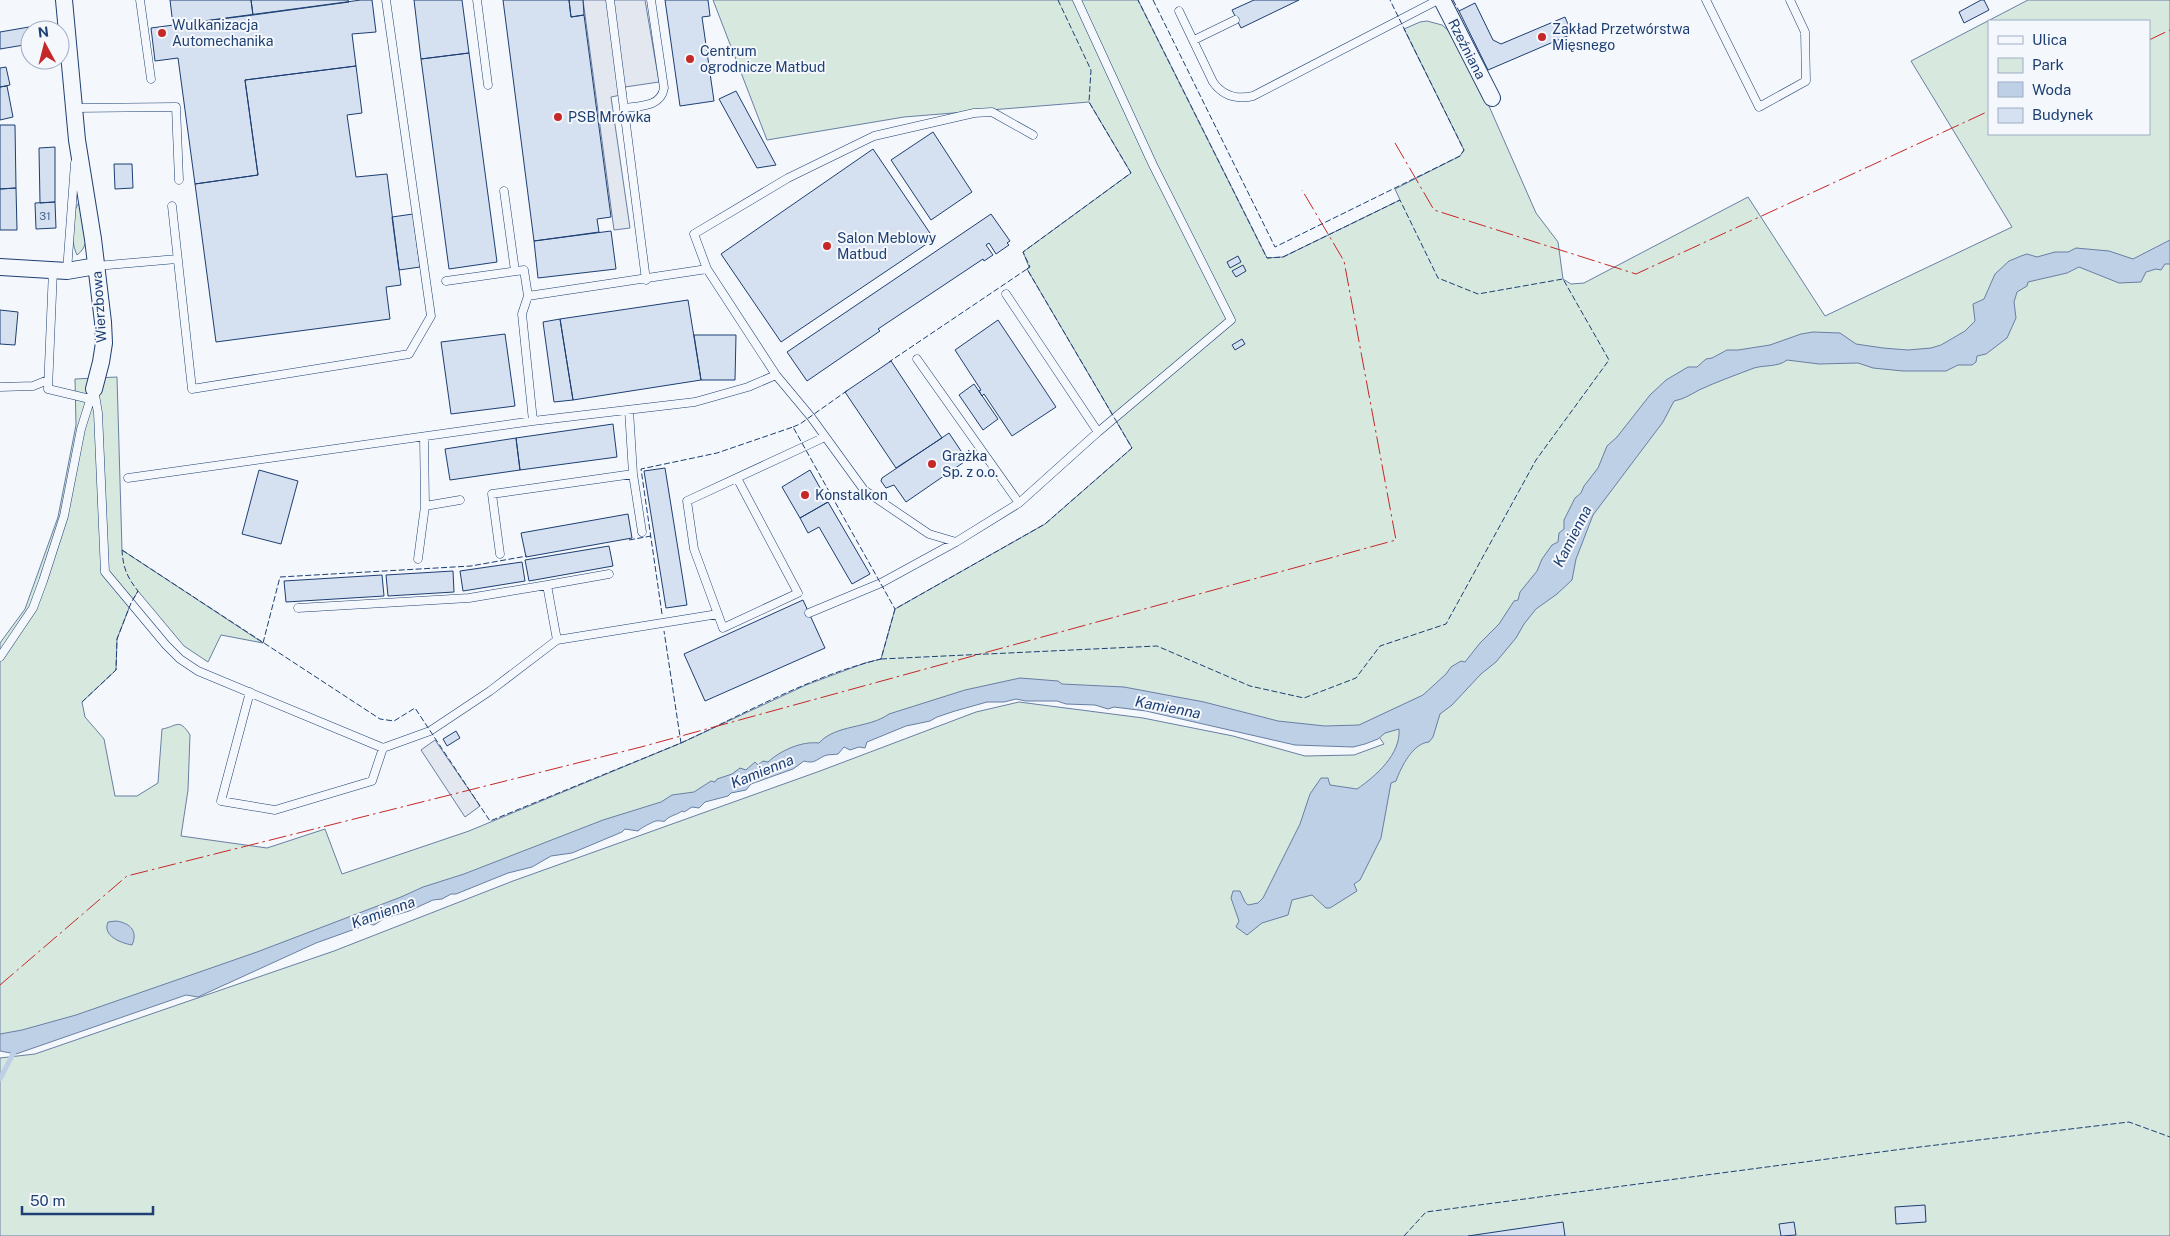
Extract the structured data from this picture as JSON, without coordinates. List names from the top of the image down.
{
  "streets": {
    "street": ["Rzeźniana", "Wierzbowa"]
  },
  "water": ["Kamienna"],
  "places": [
    "Wulkanizacja Automechanika",
    "Zakład Przetwórstwa Mięsnego",
    "Centrum ogrodnicze Matbud",
    "PSB Mrówka",
    "Salon Meblowy Matbud",
    "Grażka Sp. z o.o.",
    "Konstalkon"
  ],
  "house_numbers": ["31"],
  "legend": [
    "Ulica",
    "Park",
    "Woda",
    "Budynek"
  ],
  "scale_bar": "50 m",
  "north": "top"
}
